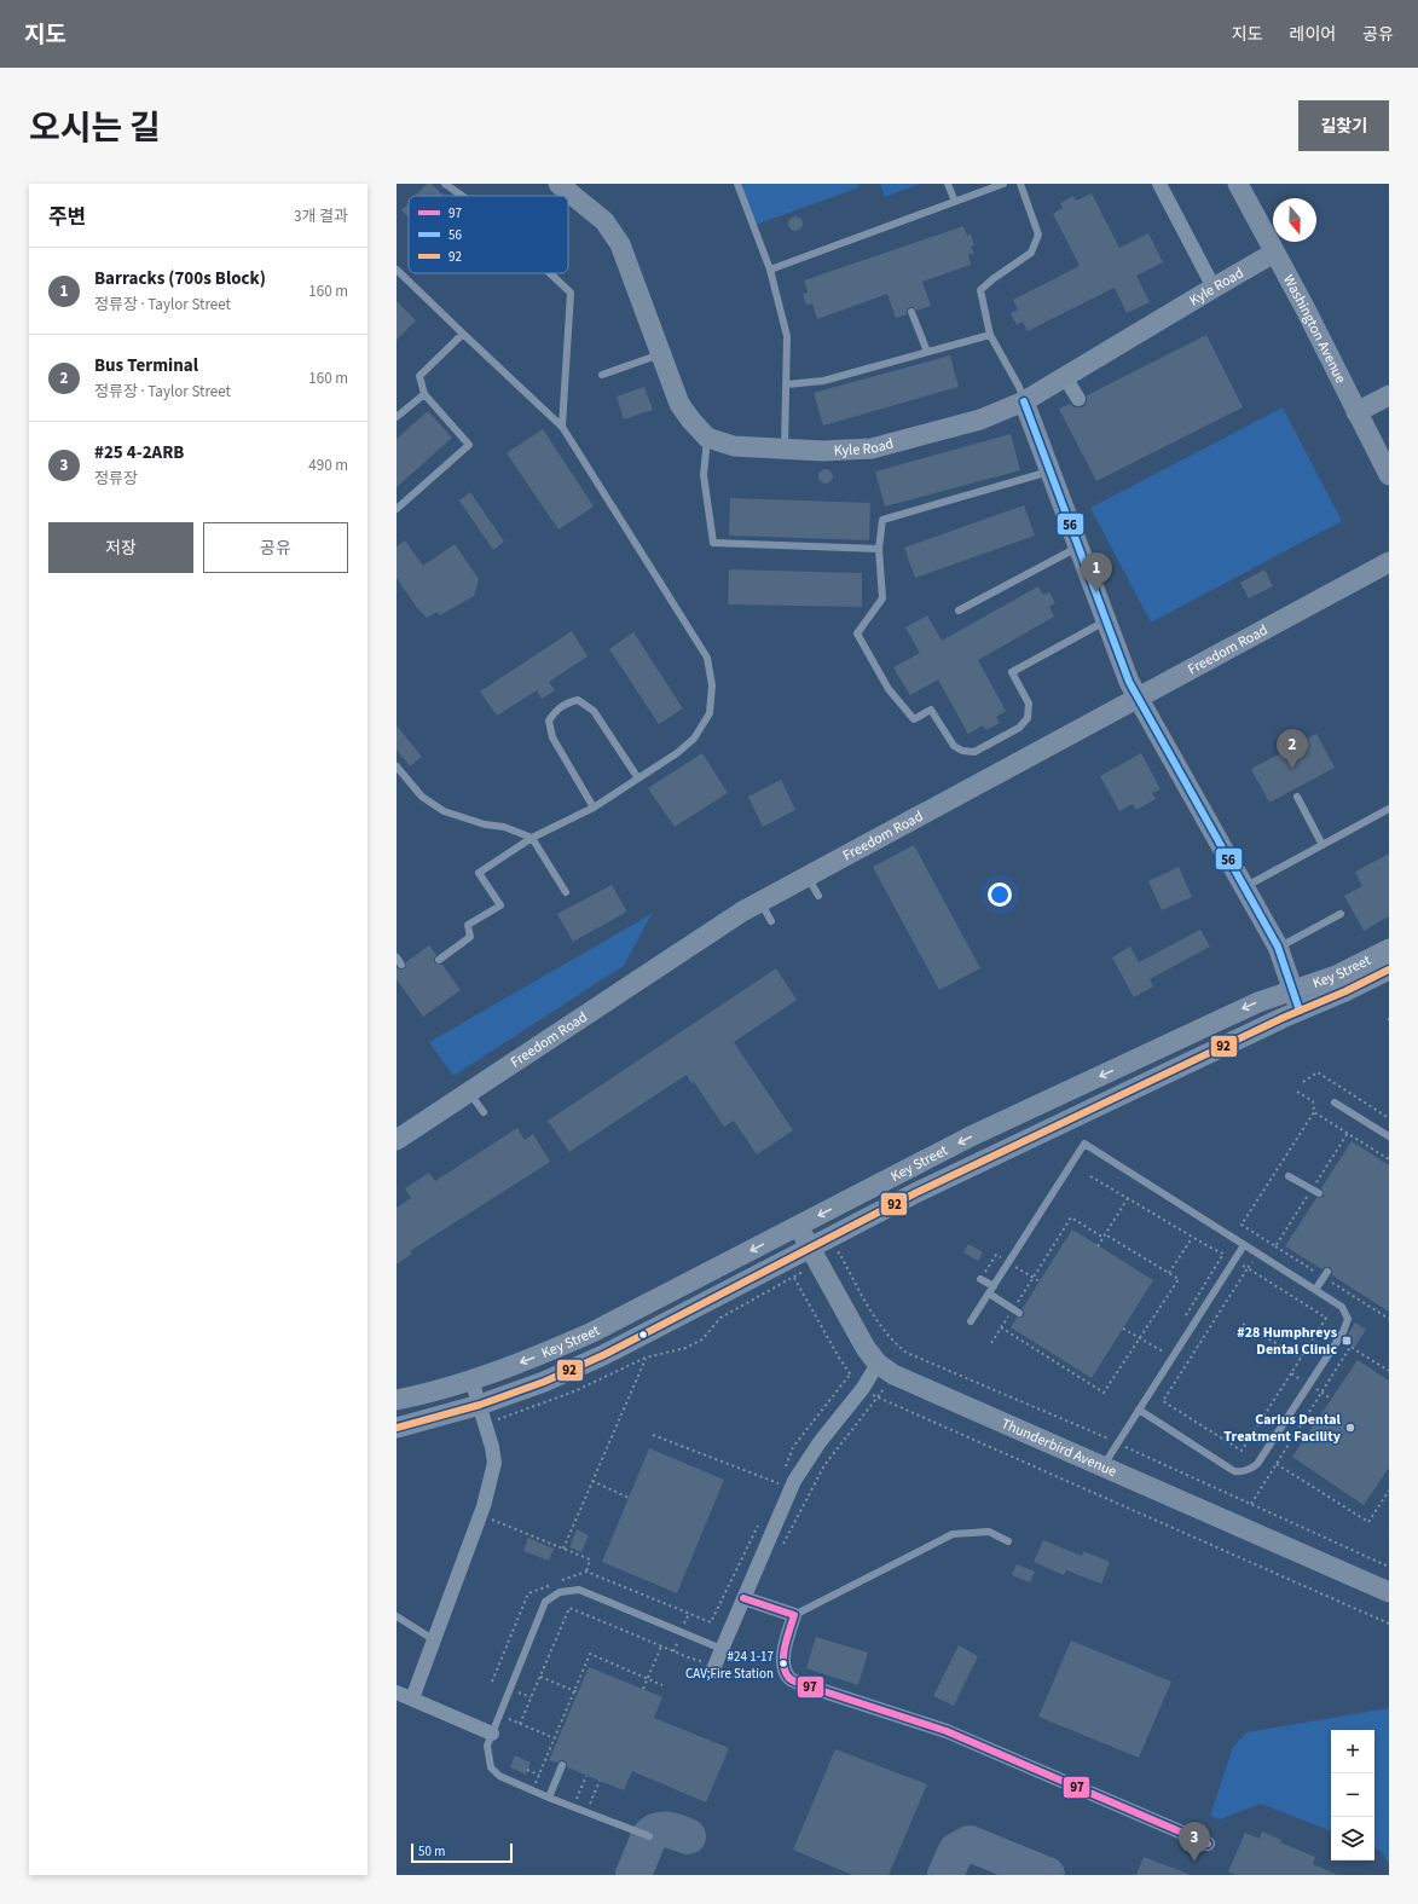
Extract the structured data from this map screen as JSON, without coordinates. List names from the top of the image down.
{
  "streets": {
    "street": [
      "Kyle Road",
      "Washington Avenue",
      "Freedom Road",
      "Key Street",
      "Thunderbird Avenue"
    ]
  },
  "crossings": [
    ["Kyle Road", "Washington Avenue"],
    ["Key Street", "Thunderbird Avenue"]
  ],
  "places": {
    "transit": ["#28 Humphreys Dental Clinic"],
    "other": ["Carius Dental Treatment Facility", "#24 1-17 CAV;Fire Station"]
  },
  "lines": ["transit line 56", "transit line 92", "transit line 97"],
  "legend": ["97", "56", "92"],
  "scale_bar": "50 m",
  "north": "bottom",
  "page": {
    "header": "지도",
    "nav": ["지도", "레이어", "공유"],
    "title": "오시는 길",
    "buttons": [
      "길찾기",
      ["저장", "공유"]
    ],
    "heading": ["주변", "3개 결과"],
    "list": [
      {
        "mark": "1",
        "name": "Barracks (700s Block)",
        "note": "정류장 · Taylor Street",
        "value": "160 m"
      },
      {
        "mark": "2",
        "name": "Bus Terminal",
        "note": "정류장 · Taylor Street",
        "value": "160 m"
      },
      {
        "mark": "3",
        "name": "#25 4-2ARB",
        "note": "정류장",
        "value": "490 m"
      }
    ],
    "pins": ["1", "2", "3"],
    "map_buttons": ["+", "−"],
    "scale": "50 m"
  }
}
